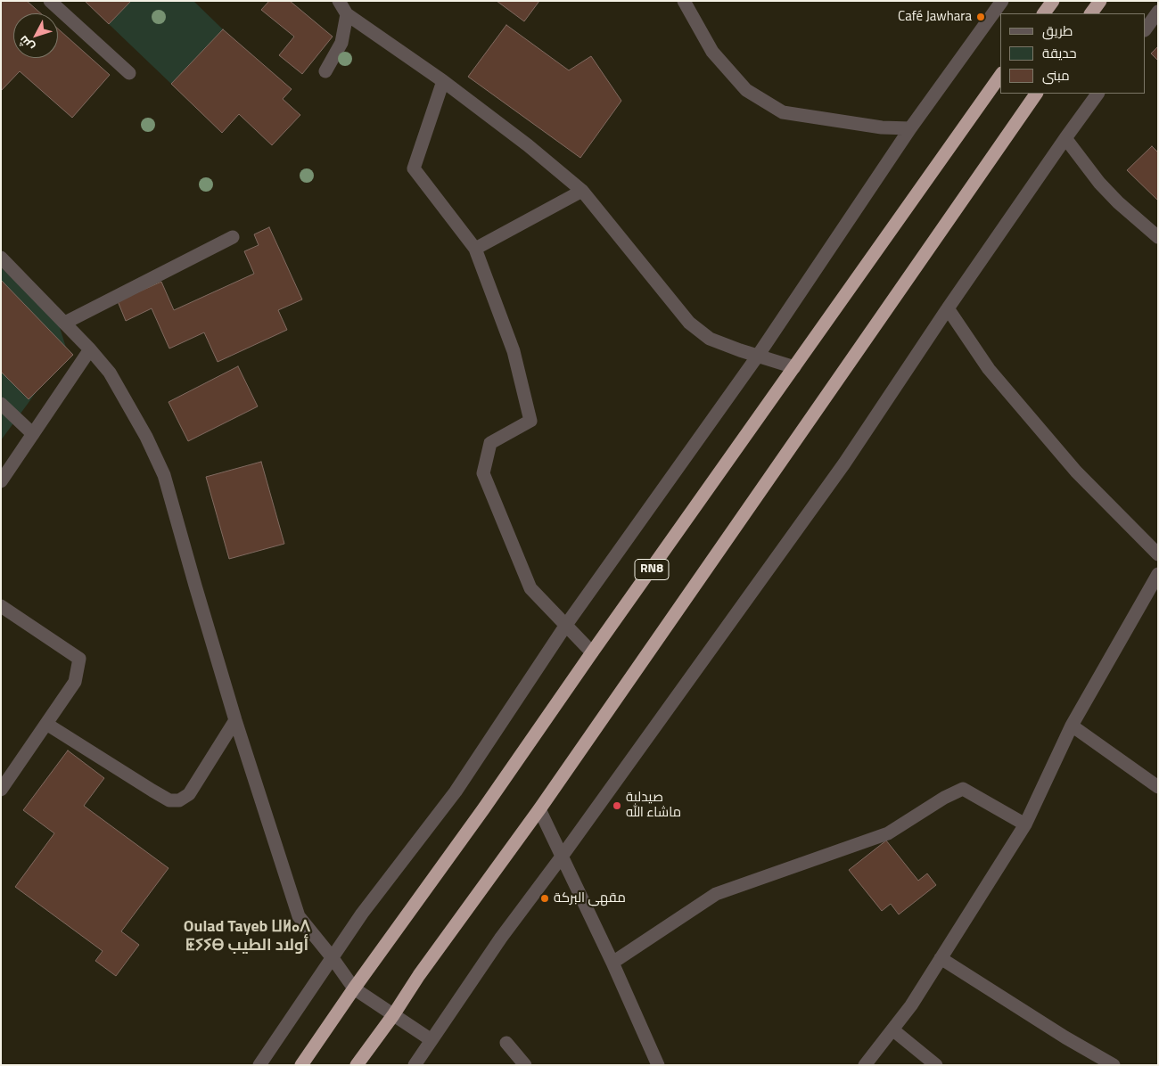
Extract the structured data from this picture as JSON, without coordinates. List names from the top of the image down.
{
  "streets": {
    "highway": ["RN8"]
  },
  "districts": ["Oulad Tayeb ⵡⵍⴰⴷ ⵟⵢⵢⴱ أولاد الطيب"],
  "places": ["Café Jawhara", "صيدلية ماشاء الله", "مقهى البركة"],
  "legend": ["طريق", "حديقة", "مبنى"],
  "north": "bottom left"
}
